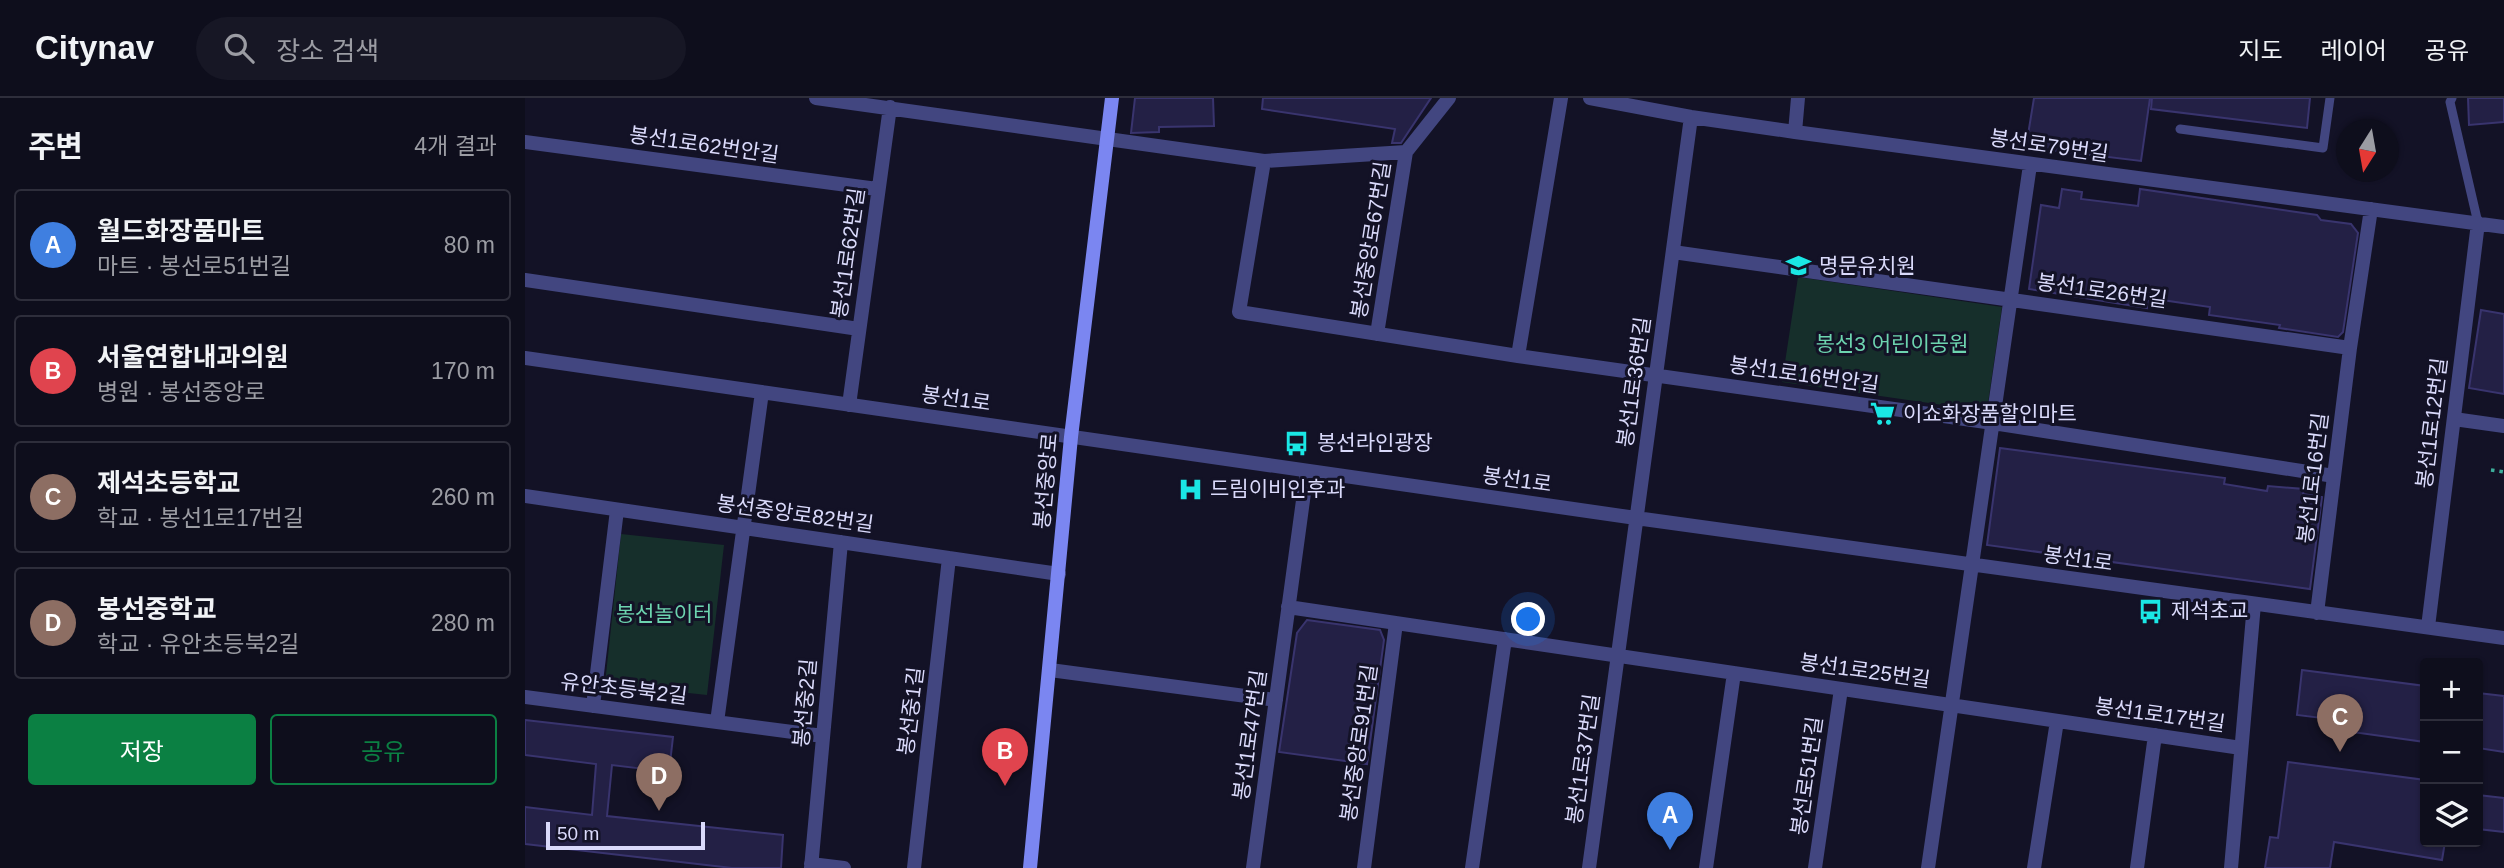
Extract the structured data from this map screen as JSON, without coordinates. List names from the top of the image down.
{
  "streets": {
    "street": [
      "봉선1로62번안길",
      "봉선로79번길",
      "봉선중앙로67번길",
      "봉선1로62번길",
      "봉선1로26번길",
      "봉선1로16번안길",
      "봉선1로36번길",
      "봉선1로",
      "봉선1로12번길",
      "봉선1로16번길",
      "봉선중앙로",
      "봉선중앙로82번길",
      "봉선1로25번길",
      "유안초등북2길",
      "봉선중2길",
      "봉선중1길",
      "봉선1로17번길",
      "봉선1로47번길",
      "봉선중앙로91번길",
      "봉선1로37번길",
      "봉선로51번길"
    ]
  },
  "crossings": [
    ["봉선1로62번안길", "봉선1로62번길"],
    ["봉선로79번길", "봉선1로26번길"],
    ["봉선로79번길", "봉선1로36번길"],
    ["봉선로79번길", "봉선1로12번길"],
    ["봉선로79번길", "봉선1로16번길"],
    ["봉선중앙로67번길", "봉선1로16번안길"],
    ["봉선중앙로67번길", "봉선중앙로"],
    ["봉선1로62번길", "봉선1로"],
    ["봉선1로26번길", "봉선1로16번안길"],
    ["봉선1로26번길", "봉선1로36번길"],
    ["봉선1로26번길", "봉선1로"],
    ["봉선1로26번길", "봉선1로16번길"],
    ["봉선1로26번길", "봉선1로25번길"],
    ["봉선1로16번안길", "봉선1로36번길"],
    ["봉선1로16번안길", "봉선1로16번길"],
    ["봉선1로36번길", "봉선1로"],
    ["봉선1로36번길", "봉선1로37번길"],
    ["봉선1로", "봉선1로12번길"],
    ["봉선1로", "봉선1로16번길"],
    ["봉선1로", "봉선중앙로"],
    ["봉선1로", "봉선1로25번길"],
    ["봉선1로", "봉선1로17번길"],
    ["봉선1로", "봉선1로47번길"],
    ["봉선1로", "봉선1로37번길"],
    ["봉선중앙로", "봉선중앙로82번길"],
    ["봉선중앙로82번길", "봉선중2길"],
    ["봉선중앙로82번길", "봉선중1길"],
    ["봉선1로25번길", "봉선1로17번길"],
    ["봉선1로25번길", "봉선로51번길"],
    ["유안초등북2길", "봉선중2길"]
  ],
  "parks": ["봉선3 어린이공원", "봉선놀이터"],
  "places": {
    "school or university": ["명문유치원"],
    "supermarket": ["이쇼화장품할인마트"],
    "bus stop": ["봉선라인광장", "제석초교"],
    "hospital": ["드림이비인후과"]
  },
  "scale_bar": "50 m",
  "north": "bottom",
  "page": {
    "header": "Citynav",
    "search": "장소 검색",
    "nav": ["지도", "레이어", "공유"],
    "heading": ["주변", "4개 결과"],
    "list": [
      {
        "mark": "A",
        "name": "월드화장품마트",
        "note": "마트 · 봉선로51번길",
        "value": "80 m"
      },
      {
        "mark": "B",
        "name": "서울연합내과의원",
        "note": "병원 · 봉선중앙로",
        "value": "170 m"
      },
      {
        "mark": "C",
        "name": "제석초등학교",
        "note": "학교 · 봉선1로17번길",
        "value": "260 m"
      },
      {
        "mark": "D",
        "name": "봉선중학교",
        "note": "학교 · 유안초등북2길",
        "value": "280 m"
      }
    ],
    "map_buttons": ["+", "−"],
    "buttons": ["저장", "공유"],
    "pins": [
      "C",
      "B",
      "D",
      "A"
    ],
    "scale": "50 m"
  }
}
